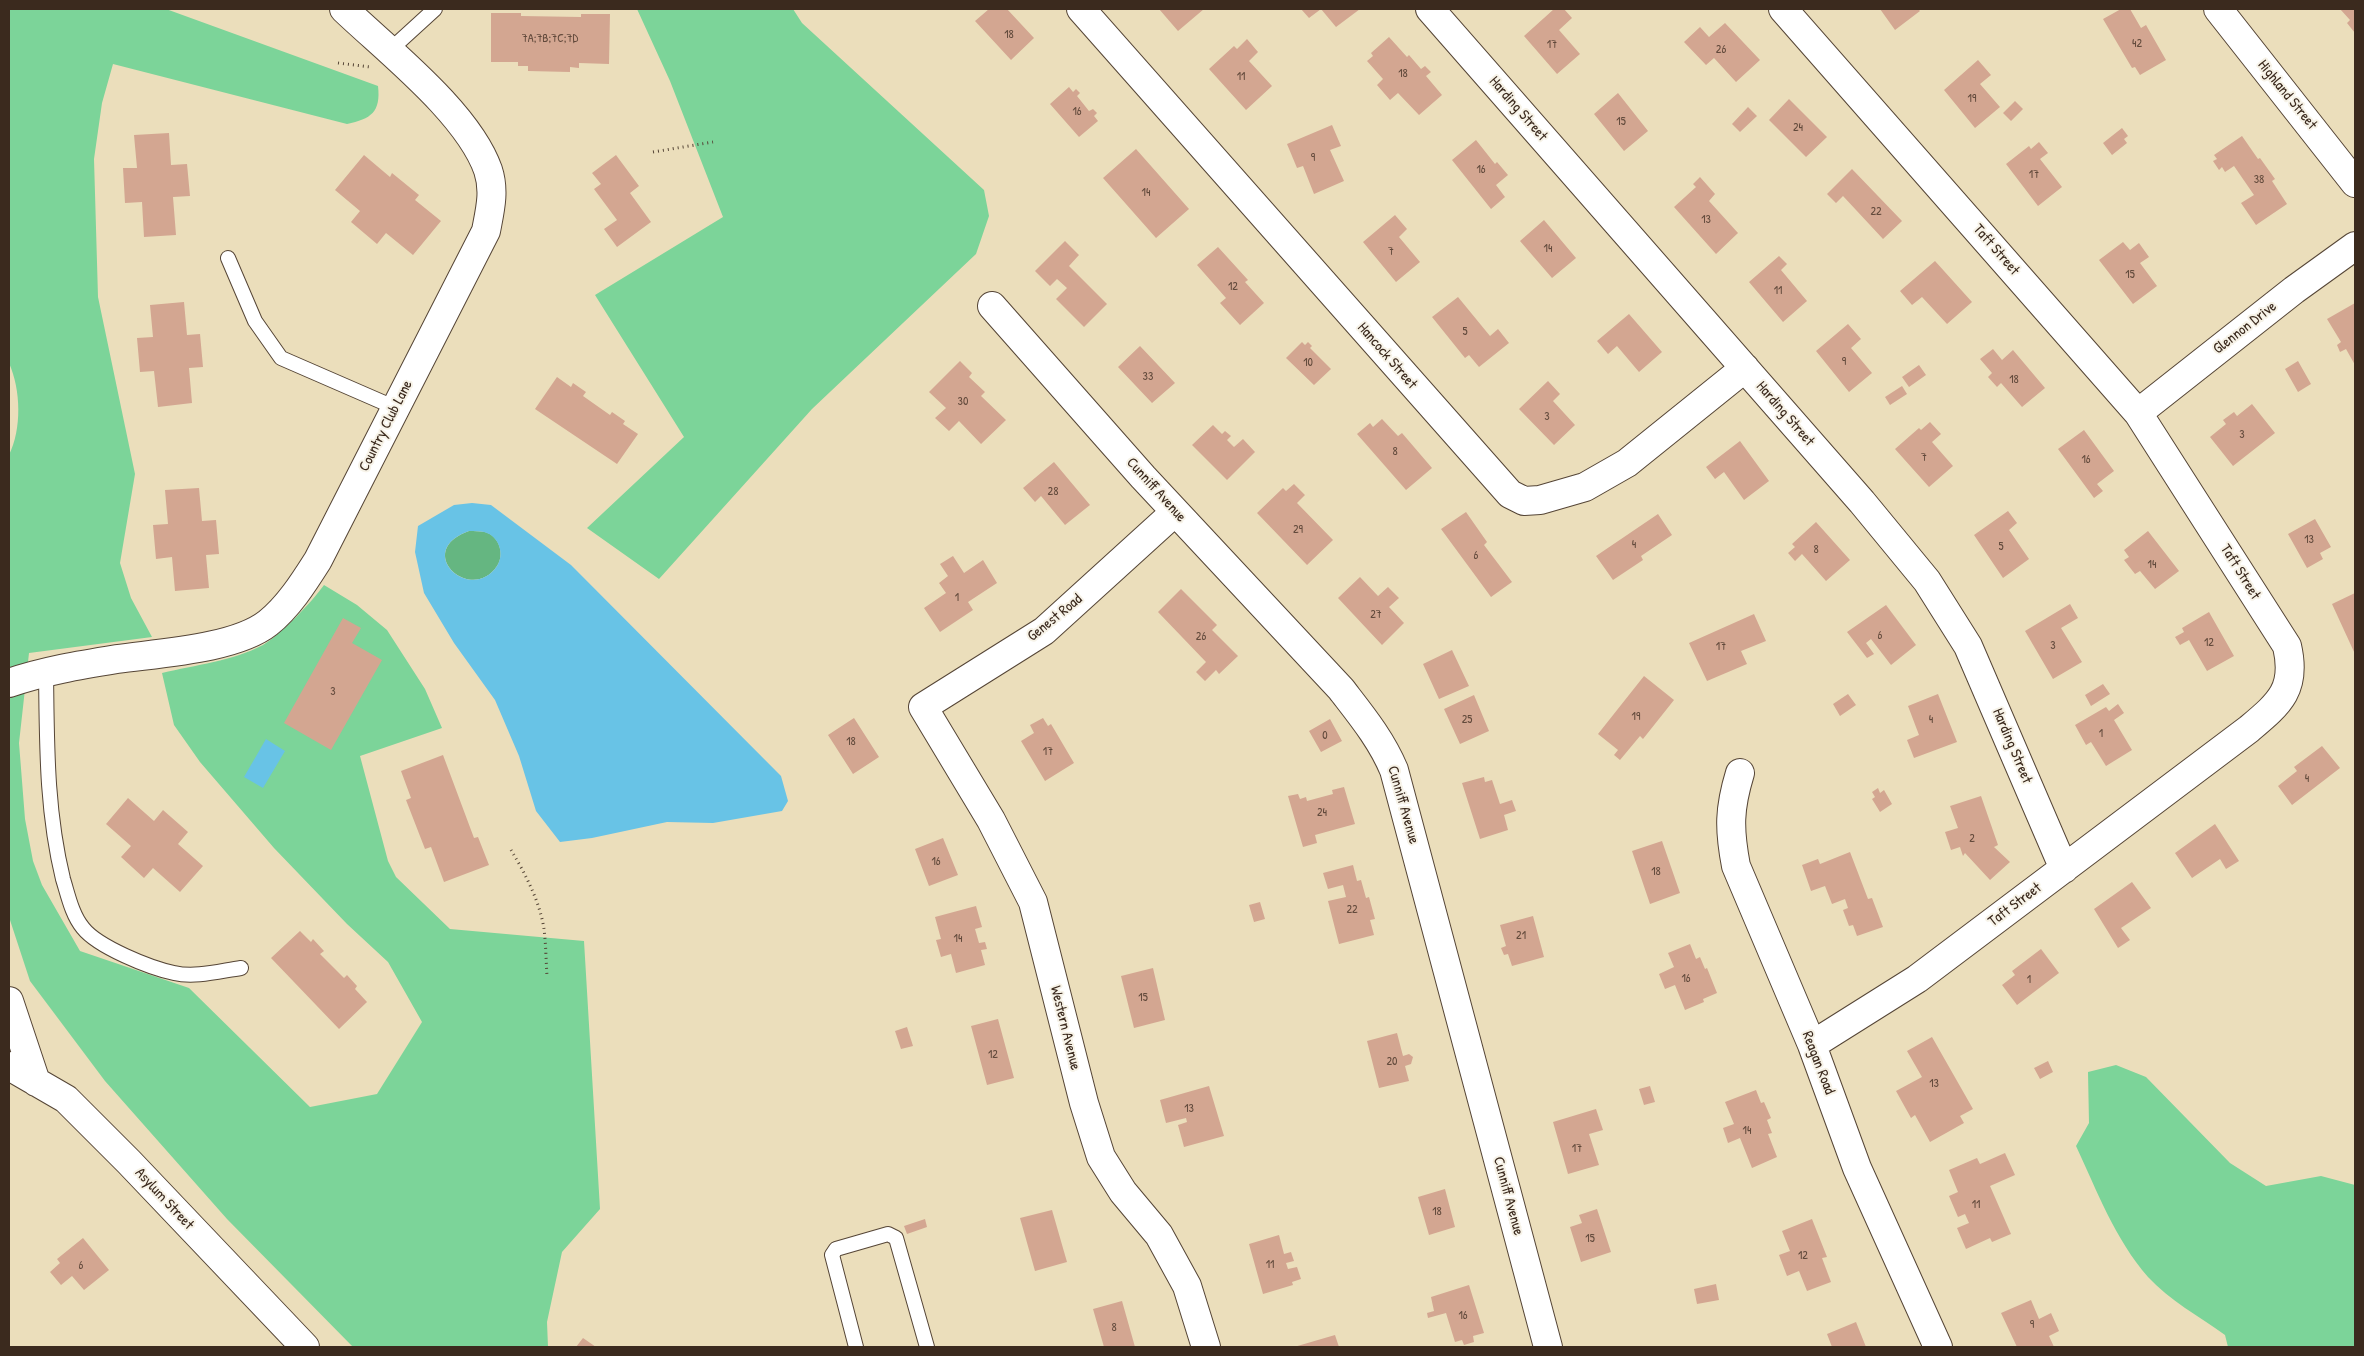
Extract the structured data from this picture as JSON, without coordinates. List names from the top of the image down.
{
  "streets": {
    "street": [
      "Highland Street",
      "Harding Street",
      "Taft Street",
      "Glennon Drive",
      "Hancock Street",
      "Country Club Lane",
      "Cunniff Avenue",
      "Genest Road",
      "Western Avenue",
      "Reagan Road",
      "Asylum Street"
    ]
  },
  "crossings": [
    ["Harding Street", "Taft Street"],
    ["Harding Street", "Hancock Street"],
    ["Taft Street", "Glennon Drive"],
    ["Taft Street", "Reagan Road"],
    ["Cunniff Avenue", "Genest Road"],
    ["Genest Road", "Western Avenue"]
  ],
  "house_numbers": [
    "18",
    "7A;7B;7C;7D",
    "42",
    "17",
    "26",
    "18",
    "11",
    "19",
    "16",
    "15",
    "24",
    "9",
    "16",
    "17",
    "38",
    "14",
    "22",
    "13",
    "14",
    "7",
    "15",
    "12",
    "11",
    "5",
    "9",
    "10",
    "33",
    "18",
    "30",
    "3",
    "3",
    "8",
    "7",
    "16",
    "28",
    "29",
    "13",
    "4",
    "5",
    "8",
    "6",
    "14",
    "1",
    "27",
    "6",
    "26",
    "12",
    "3",
    "17",
    "3",
    "19",
    "25",
    "4",
    "1",
    "0",
    "18",
    "17",
    "4",
    "24",
    "2",
    "16",
    "18",
    "22",
    "21",
    "14",
    "16",
    "1",
    "15",
    "12",
    "20",
    "13",
    "13",
    "14",
    "17",
    "11",
    "18",
    "15",
    "12",
    "11",
    "6",
    "16",
    "9",
    "8"
  ]
}
